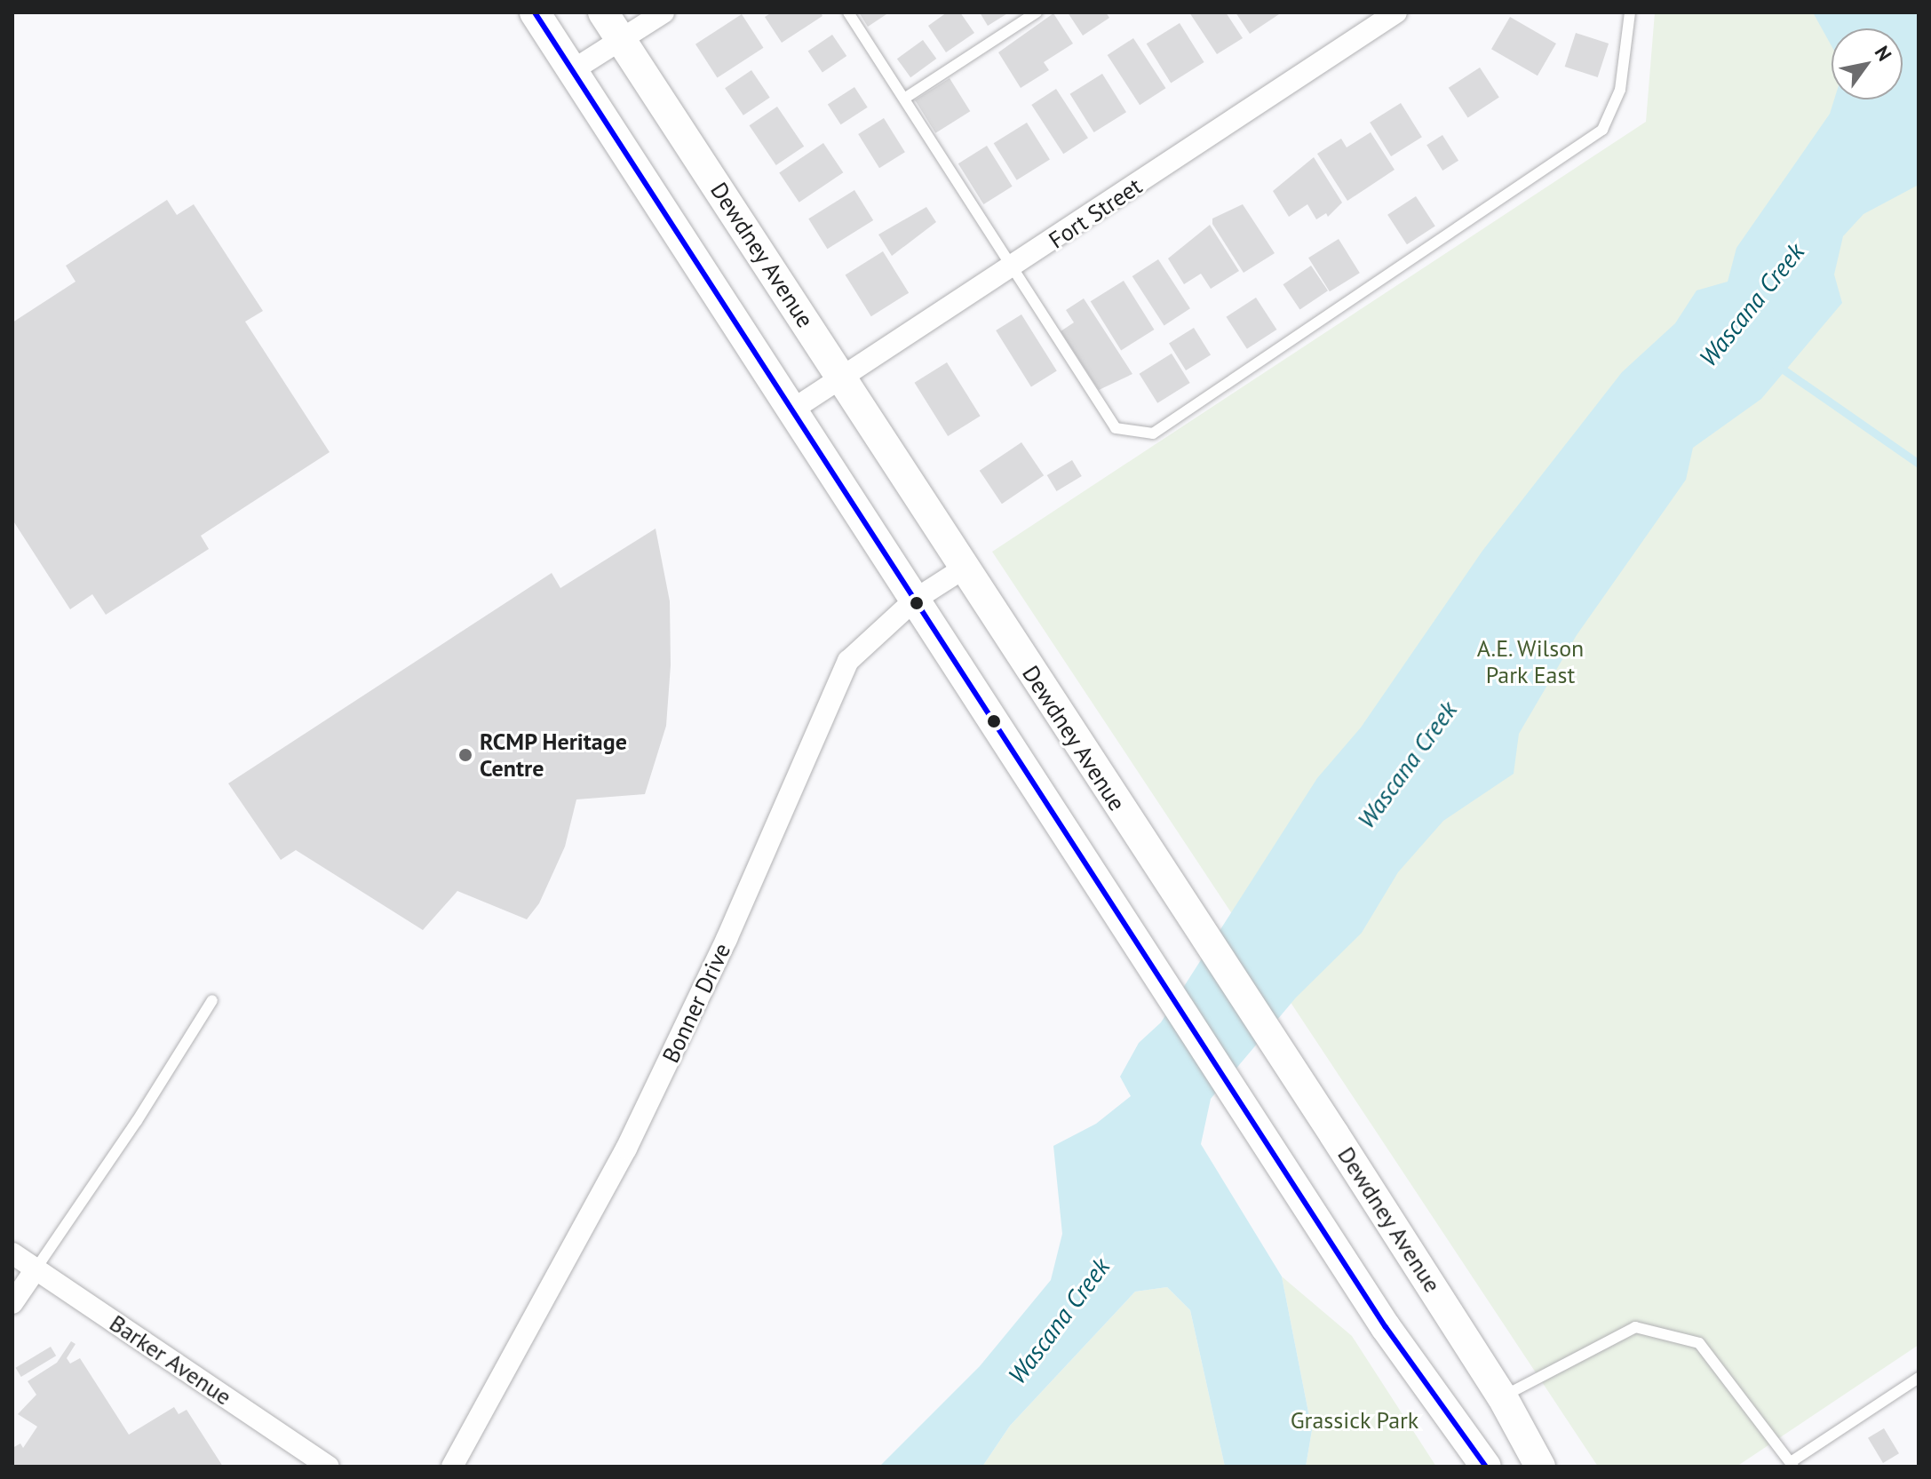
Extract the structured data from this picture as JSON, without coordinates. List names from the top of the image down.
{
  "streets": {
    "main road": ["Dewdney Avenue"],
    "street": ["Fort Street", "Bonner Drive", "Barker Avenue"]
  },
  "crossings": [
    ["Fort Street", "Dewdney Avenue"],
    ["Dewdney Avenue", "Bonner Drive"]
  ],
  "water": ["Wascana Creek"],
  "parks": ["A.E. Wilson Park East", "Grassick Park"],
  "places": ["RCMP Heritage Centre"],
  "north": "top right"
}
